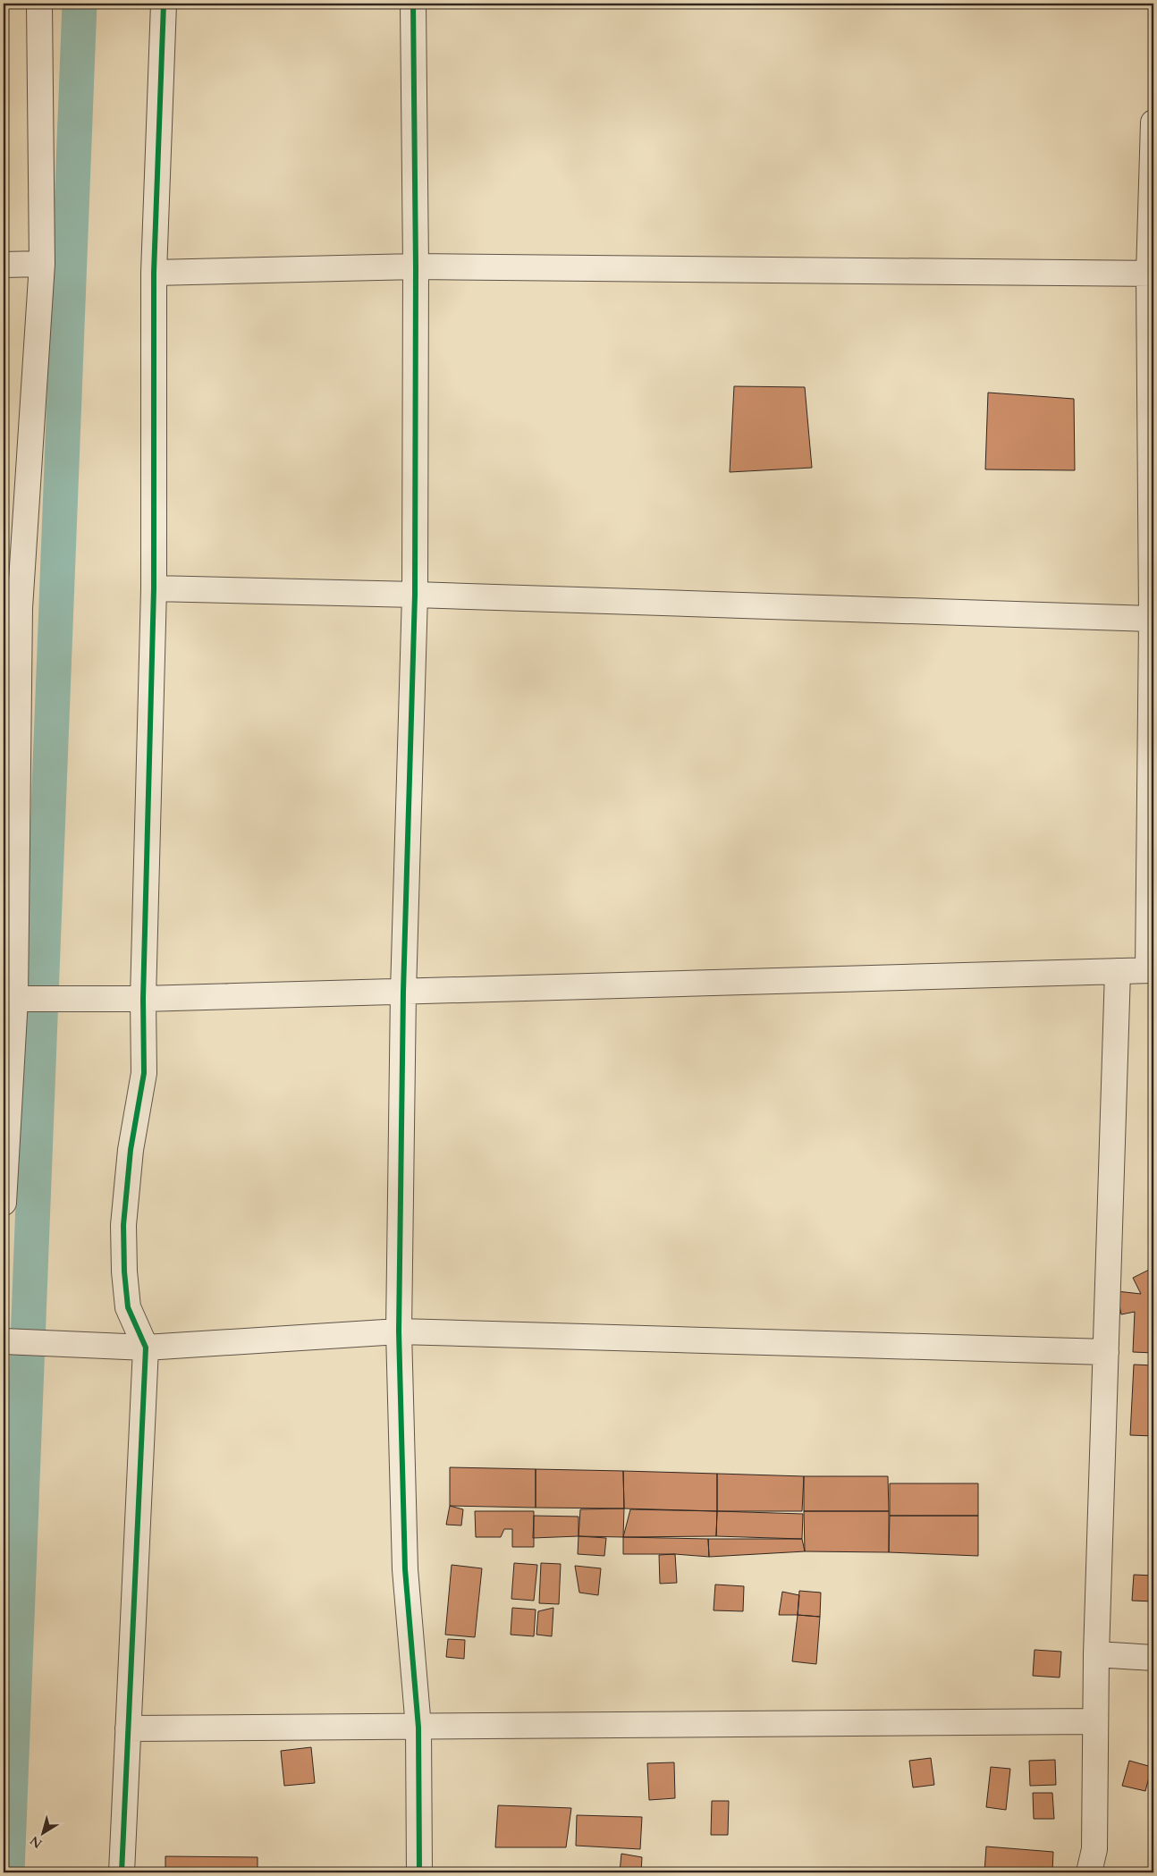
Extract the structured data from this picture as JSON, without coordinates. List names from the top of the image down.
{
  "north": "bottom left"
}
